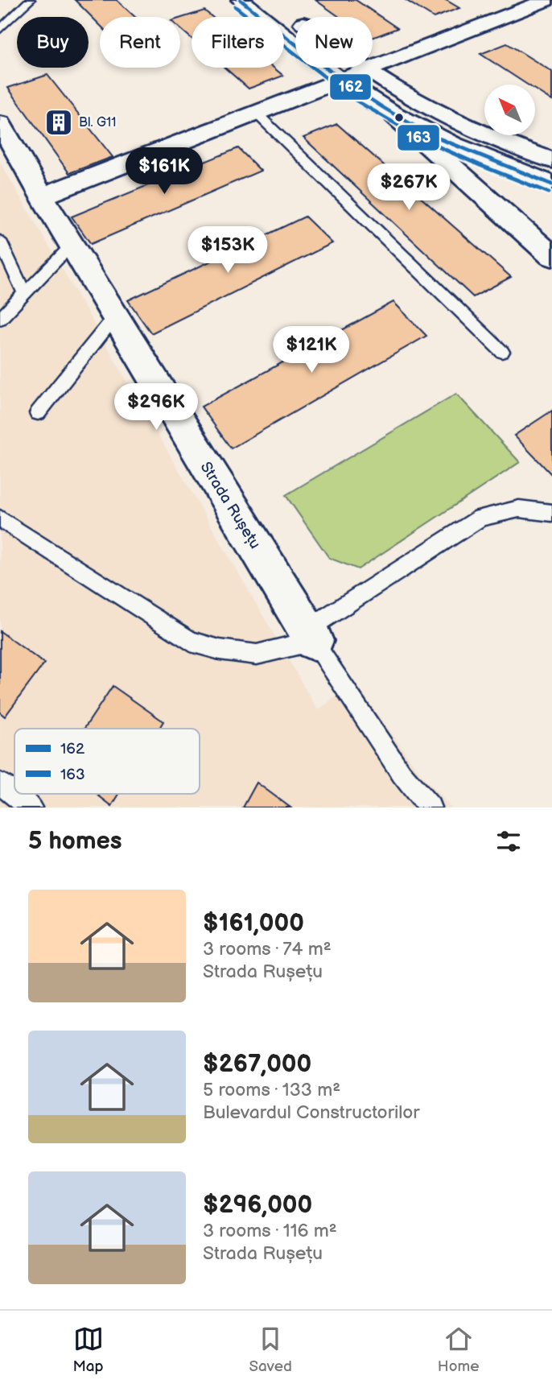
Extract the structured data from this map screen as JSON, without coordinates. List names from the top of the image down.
{
  "streets": {
    "street": ["Strada Rușețu"]
  },
  "places": {
    "building": ["Bl. G11"]
  },
  "lines": ["transit line 162", "transit line 163"],
  "legend": ["162", "163"],
  "north": "top left",
  "page": {
    "chip": [
      "Buy",
      "Rent",
      "Filters",
      "New"
    ],
    "price": [
      "$161K",
      "$267K",
      "$153K",
      "$121K",
      "$296K"
    ],
    "heading": "5 homes",
    "list": [
      {
        "name": "$161,000",
        "note": "3 rooms · 74 m² · Strada Rușețu"
      },
      {
        "name": "$267,000",
        "note": "5 rooms · 133 m² · Bulevardul Constructorilor"
      },
      {
        "name": "$296,000",
        "note": "3 rooms · 116 m² · Strada Rușețu"
      }
    ],
    "tabs": ["Map", "Saved", "Home"]
  }
}
